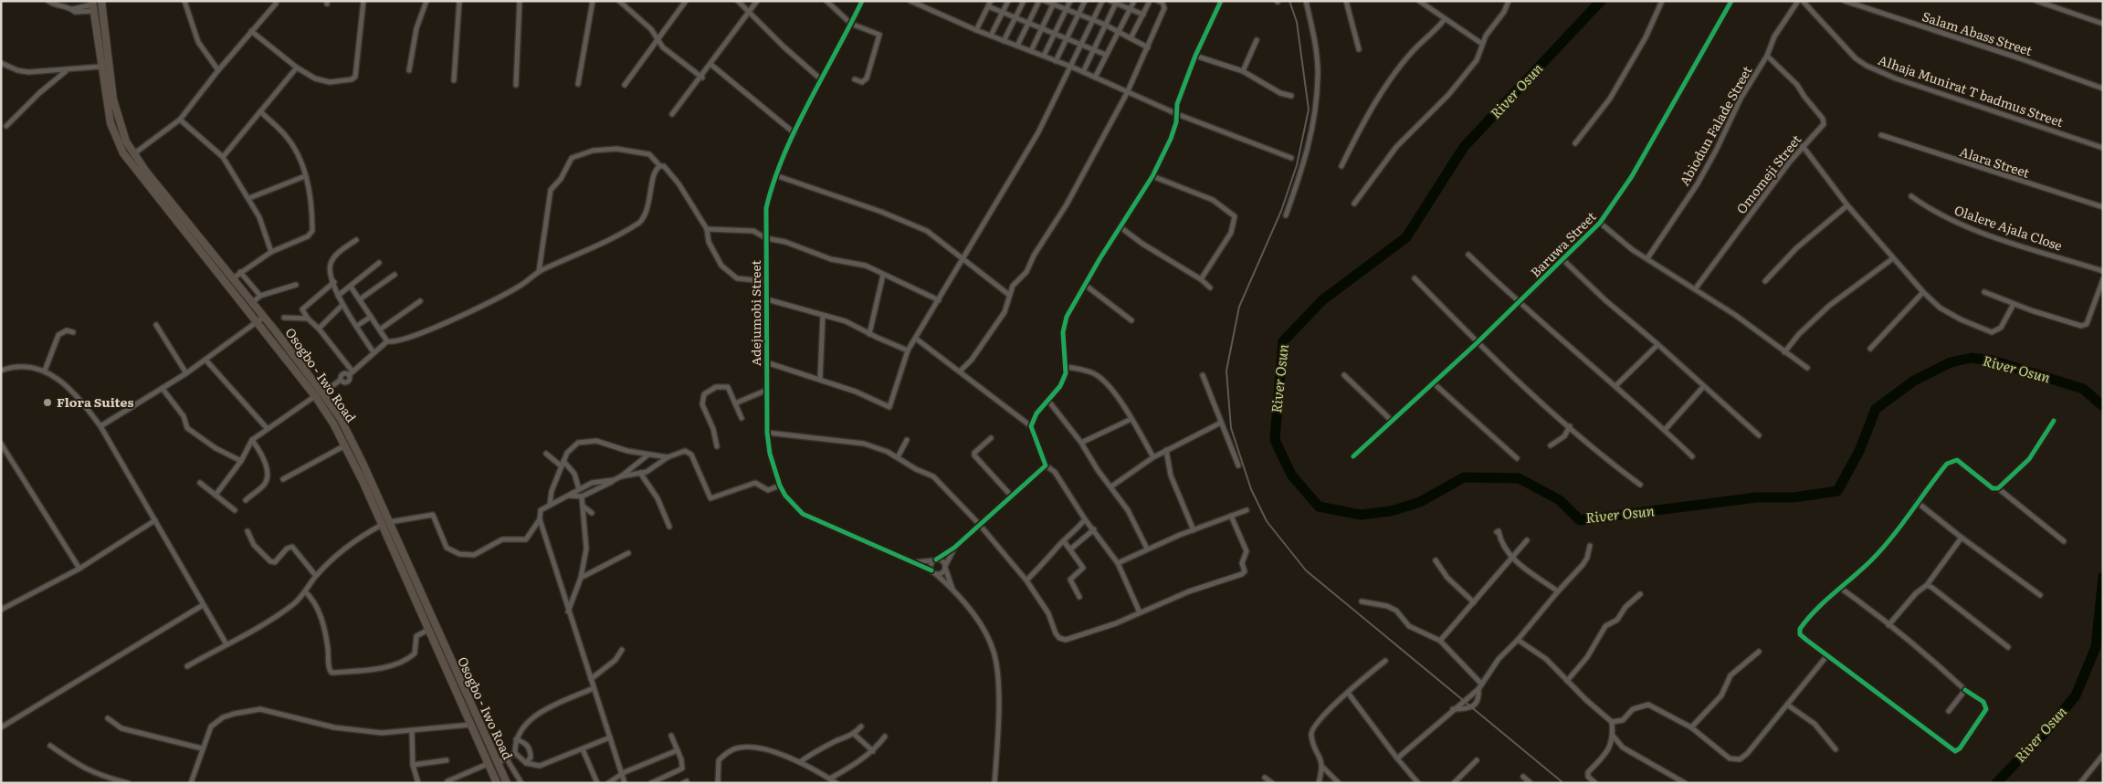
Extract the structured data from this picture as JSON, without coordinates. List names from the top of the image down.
{
  "streets": {
    "main road": ["Osogbo - Iwo Road"],
    "street": [
      "Salam Abass Street",
      "Alhaja Munirat T badmus Street",
      "Abiodun Falade Street",
      "Alara Street",
      "Omomeji Street",
      "Olalere Ajala Close",
      "Baruwa Street",
      "Adejumobi Street"
    ]
  },
  "crossings": [
    ["Abiodun Falade Street", "Omomeji Street"]
  ],
  "water": ["River Osun"],
  "places": ["Flora Suites"]
}
